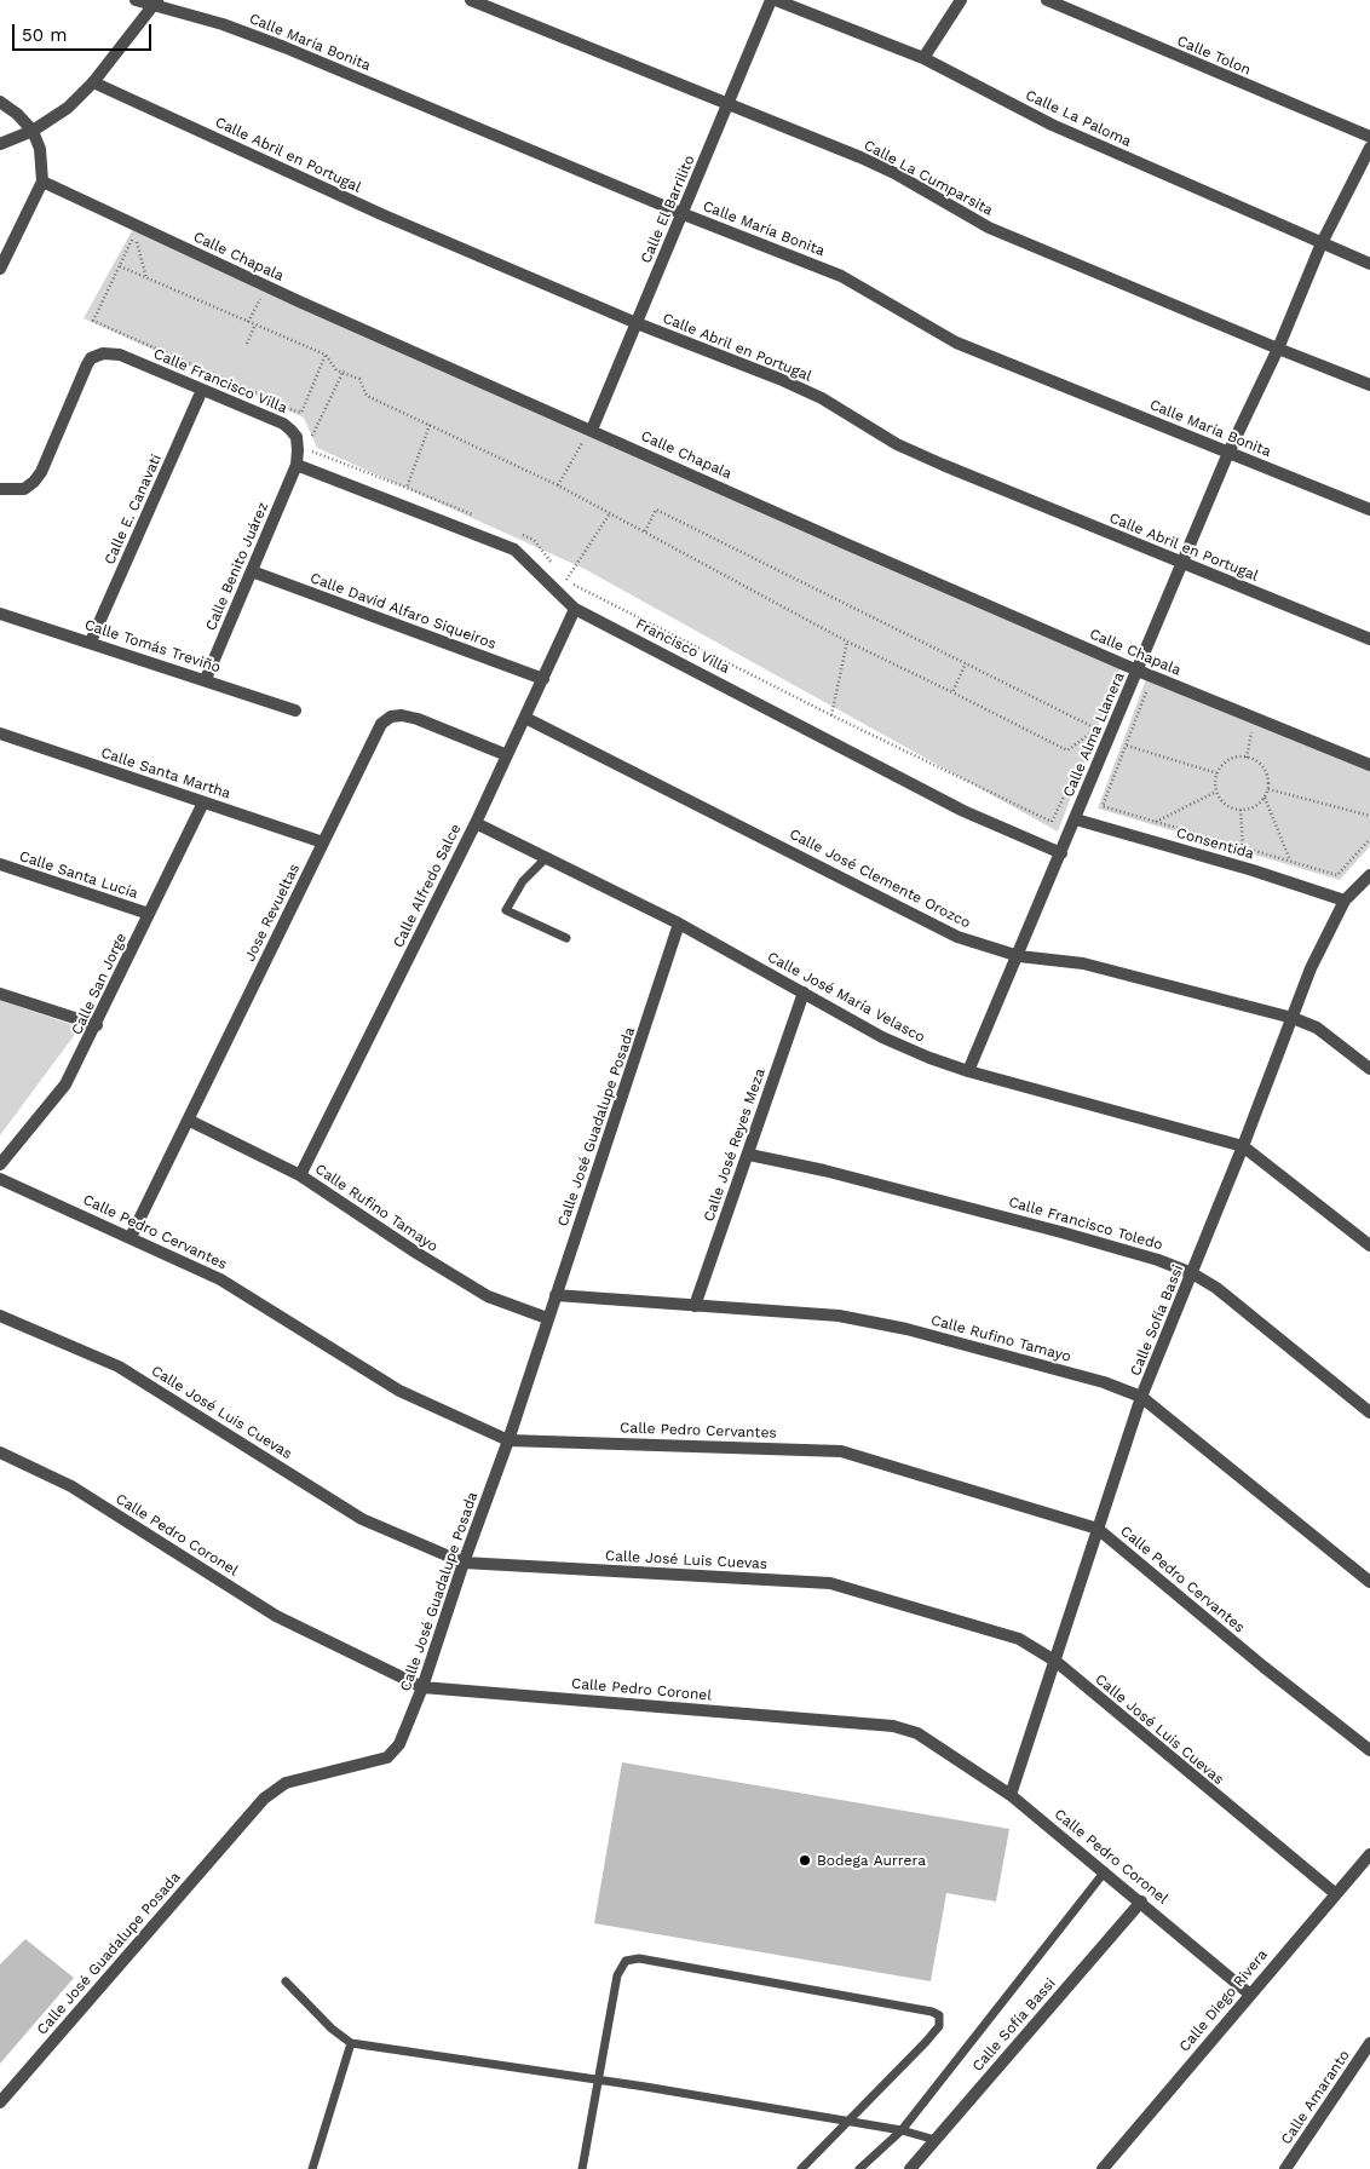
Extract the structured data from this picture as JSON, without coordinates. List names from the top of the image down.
{
  "streets": {
    "street": [
      "Calle María Bonita",
      "Calle Tolon",
      "Calle La Paloma",
      "Calle Abril en Portugal",
      "Calle La Cumparsita",
      "Calle El Barrilito",
      "Calle Chapala",
      "Calle Francisco Villa",
      "Calle E. Canavati",
      "Calle Benito Juárez",
      "Calle David Alfaro Siqueiros",
      "Calle Tomás Treviño",
      "Francisco Villa",
      "Calle Alma Llanera",
      "Calle Santa Martha",
      "Consentida",
      "Calle Santa Lucía",
      "Calle José Clemente Orozco",
      "Calle Alfredo Salce",
      "Jose Revueltas",
      "Calle San Jorge",
      "Calle José María Velasco",
      "Calle José Guadalupe Posada",
      "Calle José Reyes Meza",
      "Calle Rufino Tamayo",
      "Calle Francisco Toledo",
      "Calle Pedro Cervantes",
      "Calle Sofía Bassi",
      "Calle José Luis Cuevas",
      "Calle Pedro Coronel",
      "Calle Diego Rivera",
      "Calle Amaranto"
    ]
  },
  "crossings": [
    ["Calle María Bonita", "Calle El Barrilito"],
    ["Calle María Bonita", "Calle Alma Llanera"],
    ["Calle La Paloma", "Calle Alma Llanera"],
    ["Calle Abril en Portugal", "Calle El Barrilito"],
    ["Calle Abril en Portugal", "Calle Alma Llanera"],
    ["Calle La Cumparsita", "Calle El Barrilito"],
    ["Calle La Cumparsita", "Calle Alma Llanera"],
    ["Calle El Barrilito", "Calle Chapala"],
    ["Calle Chapala", "Calle Alma Llanera"],
    ["Calle Francisco Villa", "Calle E. Canavati"],
    ["Calle Francisco Villa", "Calle Benito Juárez"],
    ["Calle Francisco Villa", "Francisco Villa"],
    ["Calle E. Canavati", "Calle Tomás Treviño"],
    ["Calle Benito Juárez", "Calle David Alfaro Siqueiros"],
    ["Calle Benito Juárez", "Calle Tomás Treviño"],
    ["Calle Benito Juárez", "Francisco Villa"],
    ["Calle David Alfaro Siqueiros", "Calle Alfredo Salce"],
    ["Francisco Villa", "Calle Alma Llanera"],
    ["Francisco Villa", "Calle Alfredo Salce"],
    ["Calle Alma Llanera", "Consentida"],
    ["Calle Alma Llanera", "Calle José Clemente Orozco"],
    ["Calle Alma Llanera", "Calle José María Velasco"],
    ["Calle Santa Martha", "Jose Revueltas"],
    ["Calle Santa Martha", "Calle San Jorge"],
    ["Consentida", "Calle Sofía Bassi"],
    ["Calle Santa Lucía", "Calle San Jorge"],
    ["Calle José Clemente Orozco", "Calle Alfredo Salce"],
    ["Calle José Clemente Orozco", "Calle Sofía Bassi"],
    ["Calle Alfredo Salce", "Jose Revueltas"],
    ["Calle Alfredo Salce", "Calle José María Velasco"],
    ["Calle Alfredo Salce", "Calle Rufino Tamayo"],
    ["Jose Revueltas", "Calle Rufino Tamayo"],
    ["Jose Revueltas", "Calle Pedro Cervantes"],
    ["Calle José María Velasco", "Calle José Guadalupe Posada"],
    ["Calle José María Velasco", "Calle José Reyes Meza"],
    ["Calle José María Velasco", "Calle Sofía Bassi"],
    ["Calle José Guadalupe Posada", "Calle Rufino Tamayo"],
    ["Calle José Guadalupe Posada", "Calle Pedro Cervantes"],
    ["Calle José Guadalupe Posada", "Calle José Luis Cuevas"],
    ["Calle José Guadalupe Posada", "Calle Pedro Coronel"],
    ["Calle José Reyes Meza", "Calle Rufino Tamayo"],
    ["Calle José Reyes Meza", "Calle Francisco Toledo"],
    ["Calle Rufino Tamayo", "Calle Sofía Bassi"],
    ["Calle Francisco Toledo", "Calle Sofía Bassi"],
    ["Calle Pedro Cervantes", "Calle Sofía Bassi"],
    ["Calle Sofía Bassi", "Calle José Luis Cuevas"],
    ["Calle Sofía Bassi", "Calle Pedro Coronel"],
    ["Calle José Luis Cuevas", "Calle Diego Rivera"],
    ["Calle Pedro Coronel", "Calle Diego Rivera"]
  ],
  "places": ["Bodega Aurrera"],
  "scale_bar": "50 m"
}
